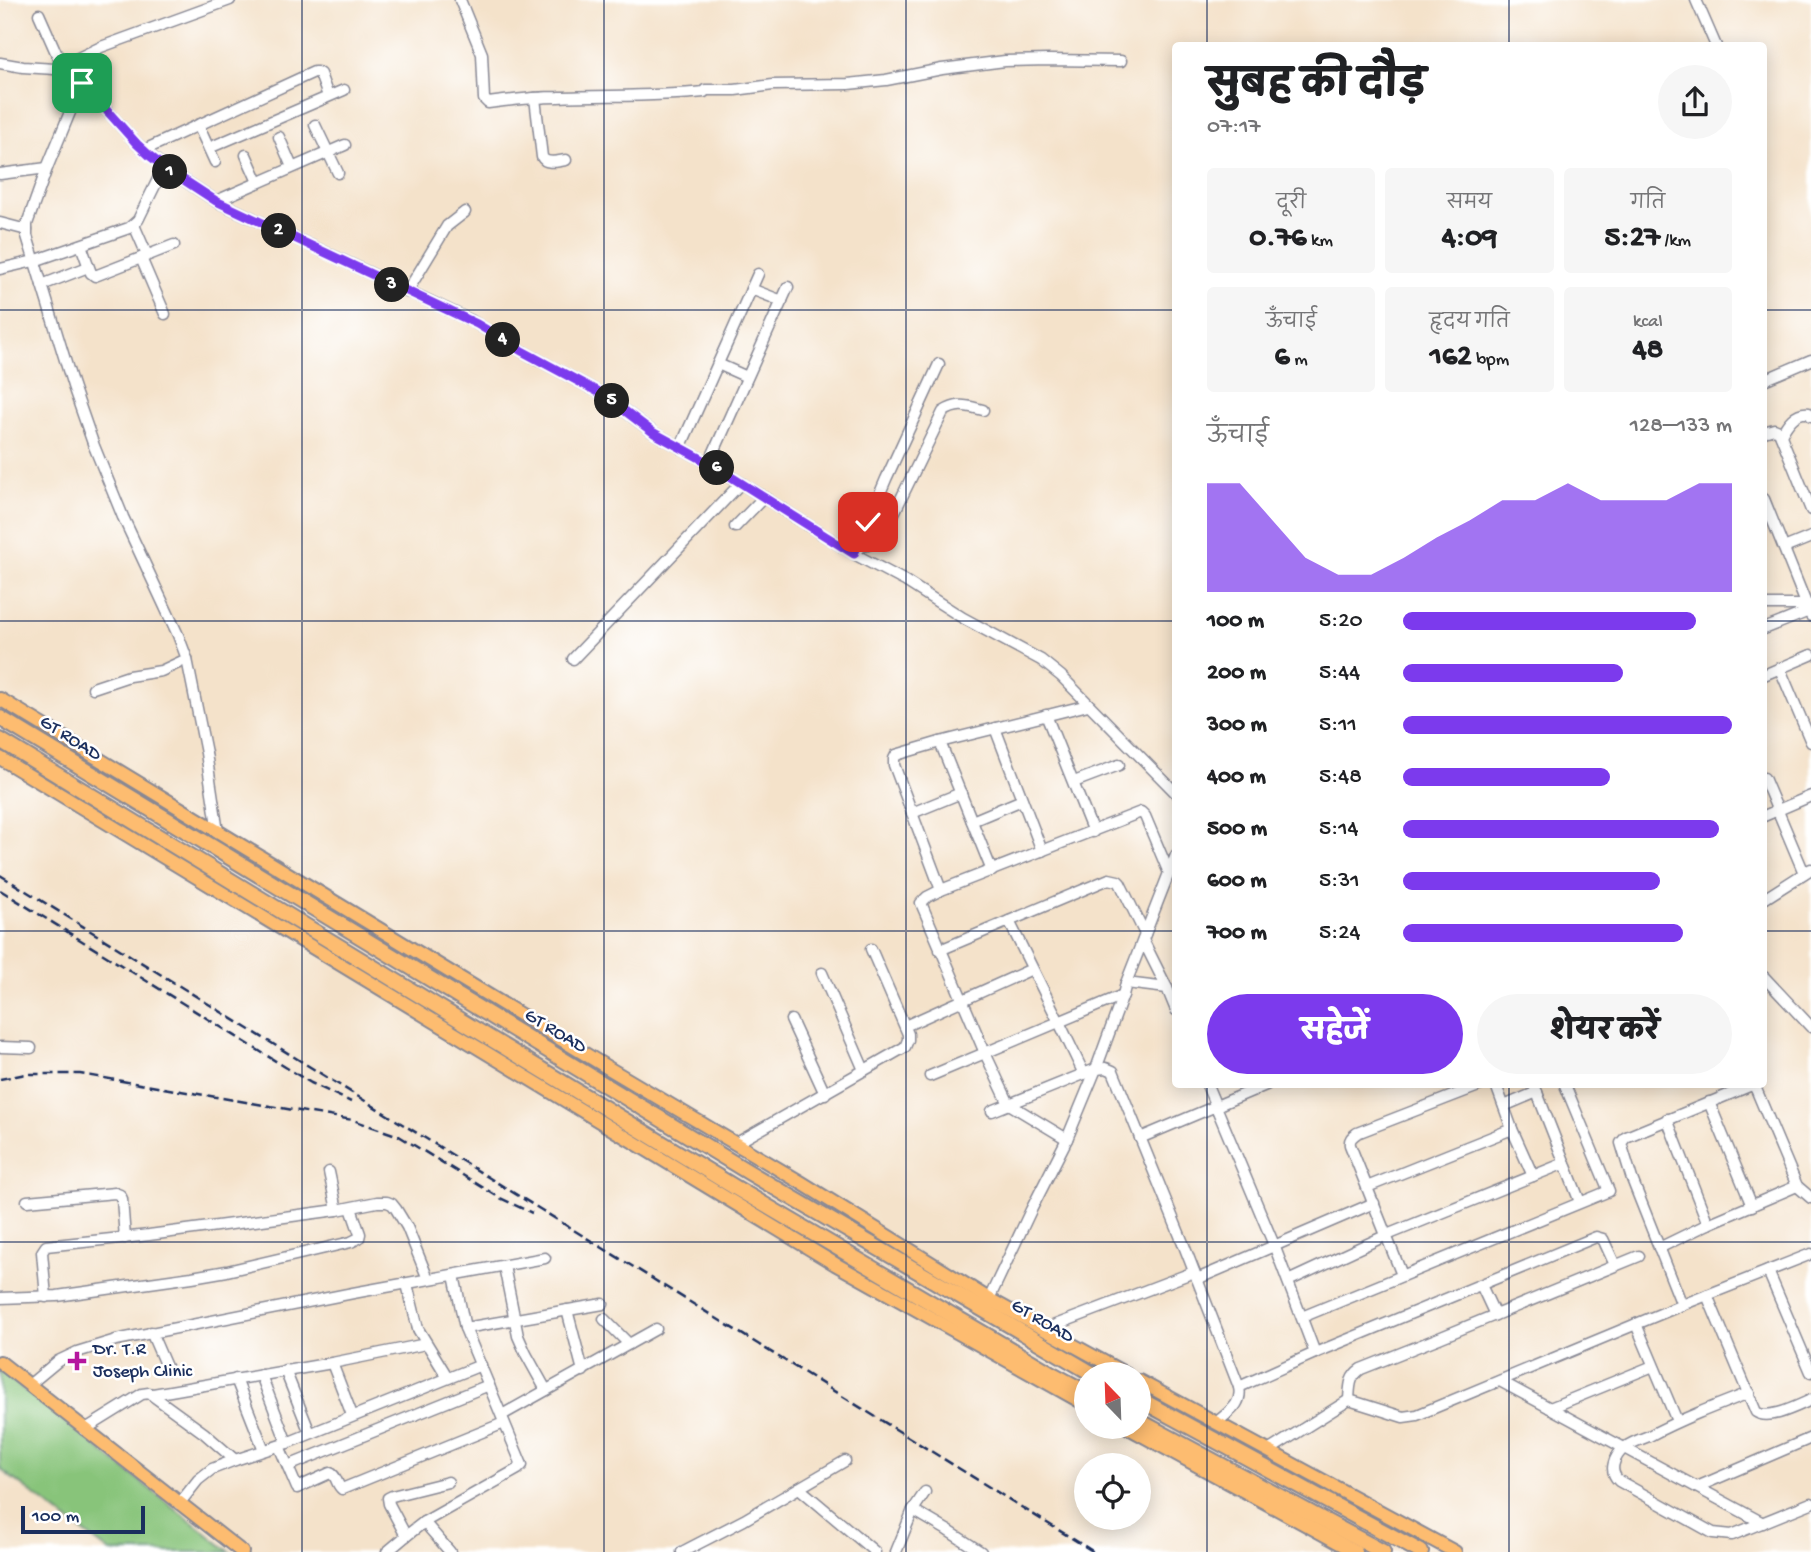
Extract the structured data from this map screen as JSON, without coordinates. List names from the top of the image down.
{
  "streets": {
    "highway": ["GT ROAD"]
  },
  "places": {
    "health": ["Dr. T.R Joseph Clinic"]
  },
  "scale_bar": "100 m",
  "north": "top left",
  "page": {
    "heading": ["सुबह की दौड़", "07:17"],
    "pins": [
      "1",
      "2",
      "3",
      "4",
      "5",
      "6"
    ],
    "stats": [
      ["दूरी", "0.76 km"],
      ["समय", "4:09"],
      ["गति", "5:27 /km"],
      ["ऊँचाई", "6 m"],
      ["हृदय गति", "162 bpm"],
      ["kcal", "48"]
    ],
    "chart": ["ऊँचाई", "128–133 m"],
    "list": [
      {
        "name": "100 m",
        "note": "5:20"
      },
      {
        "name": "200 m",
        "note": "5:44"
      },
      {
        "name": "300 m",
        "note": "5:11"
      },
      {
        "name": "400 m",
        "note": "5:48"
      },
      {
        "name": "500 m",
        "note": "5:14"
      },
      {
        "name": "600 m",
        "note": "5:31"
      },
      {
        "name": "700 m",
        "note": "5:24"
      }
    ],
    "buttons": ["सहेजें", "शेयर करें"],
    "scale": "100 m"
  }
}
